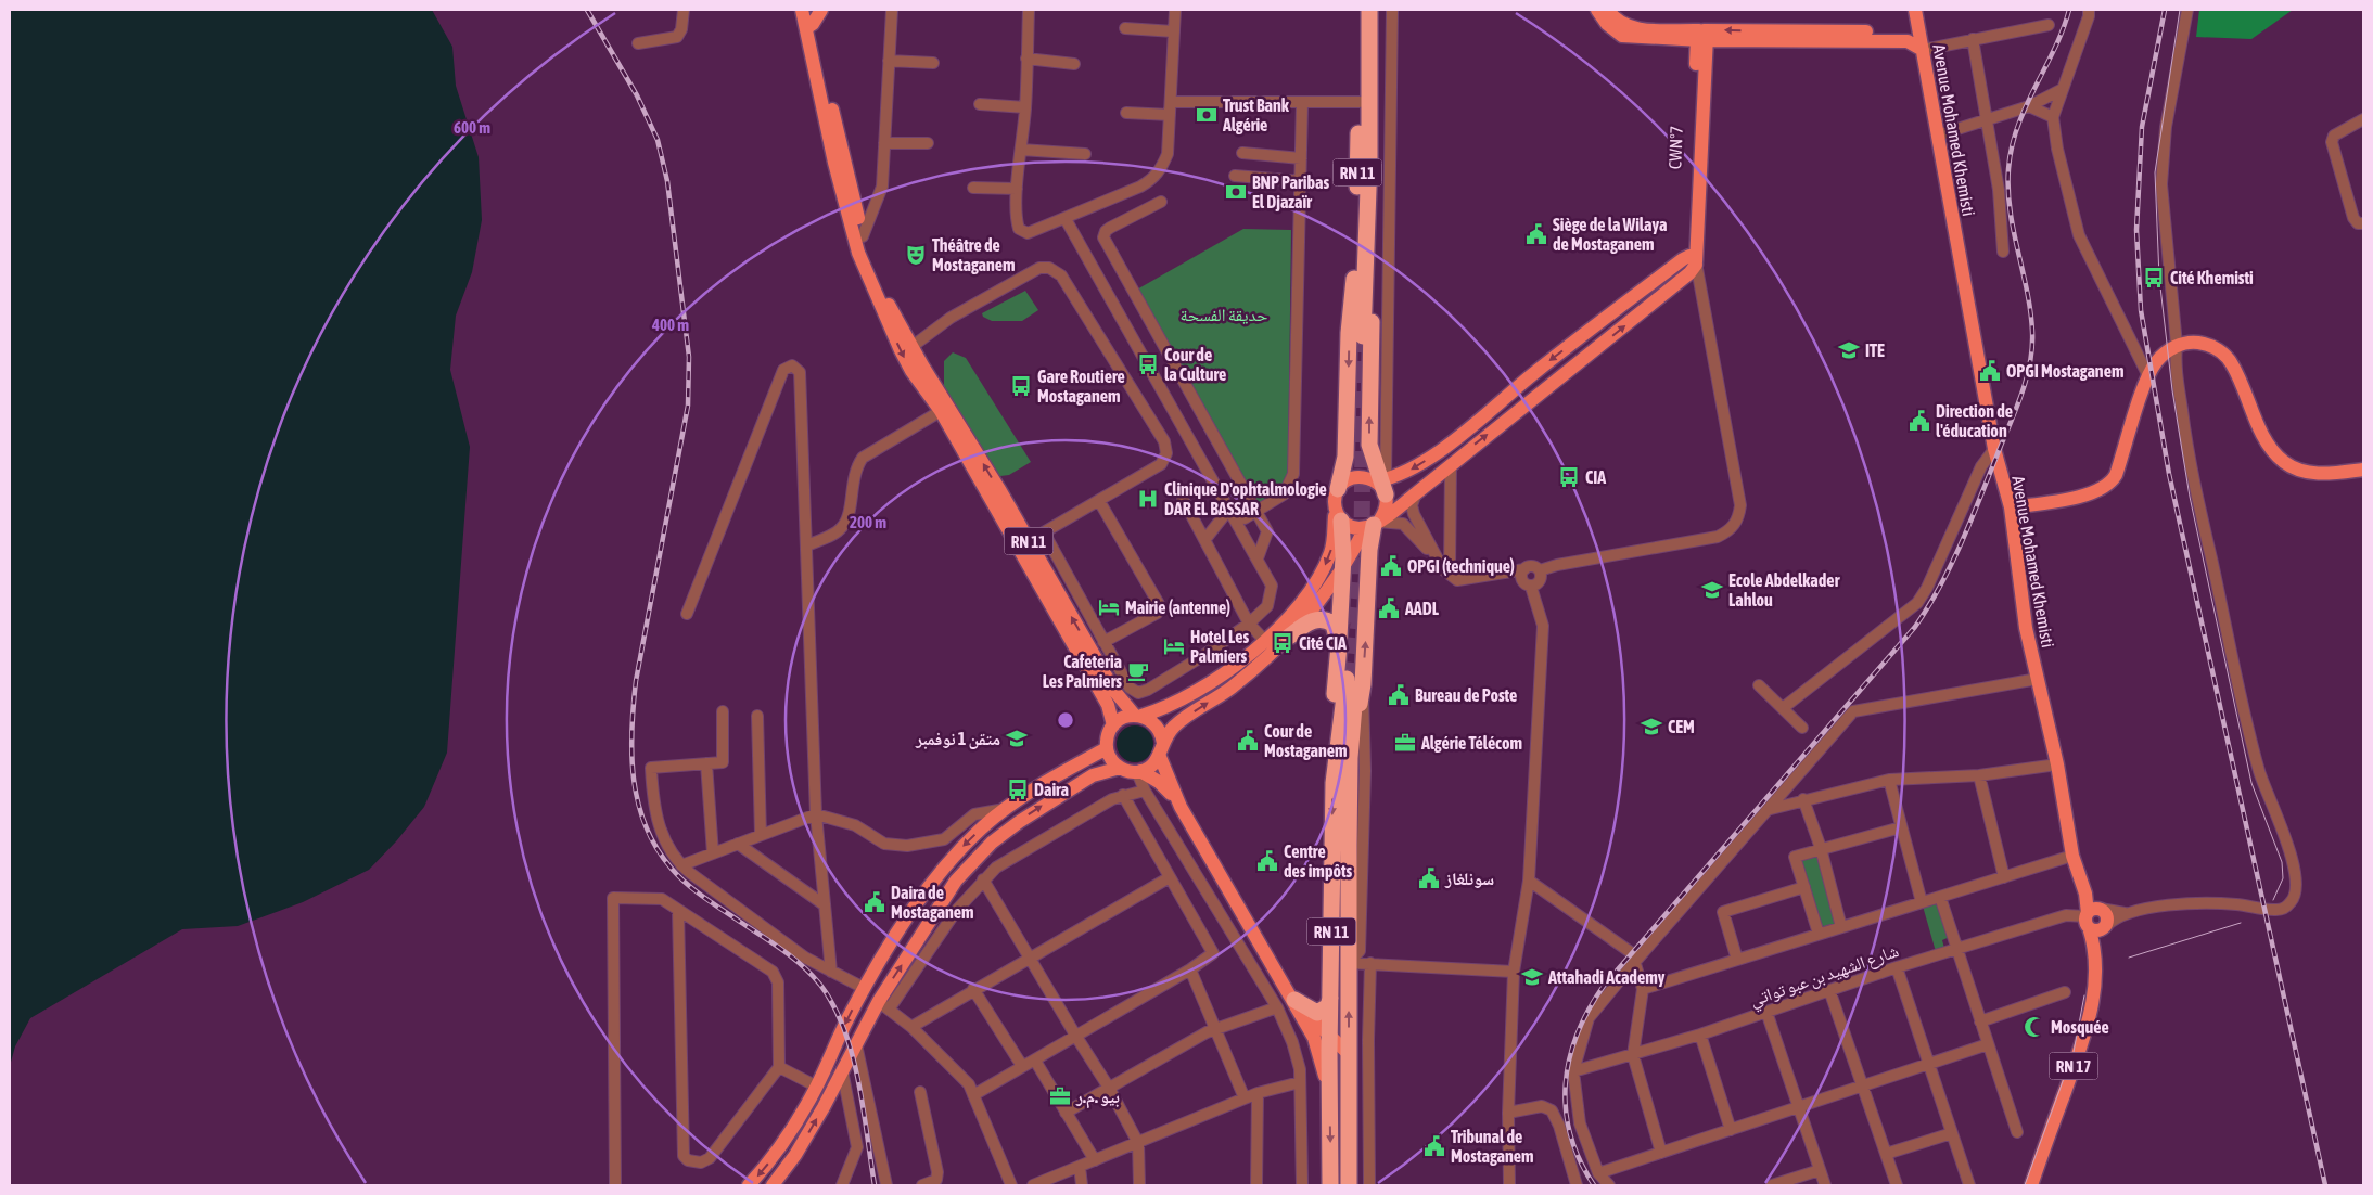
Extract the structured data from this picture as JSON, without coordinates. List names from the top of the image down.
{
  "streets": {
    "highway": ["RN 11"],
    "main road": ["Avenue Mohamed Khemisti", "CWN°7", "RN 17"],
    "street": ["شارع الشهيد بن عبو تواتي"]
  },
  "crossings": [
    ["Avenue Mohamed Khemisti", "شارع الشهيد بن عبو تواتي"],
    ["Avenue Mohamed Khemisti", "RN 17"],
    ["شارع الشهيد بن عبو تواتي", "RN 17"]
  ],
  "parks": ["حديقة الفسحة"],
  "places": {
    "bank": ["Trust Bank Algérie", "BNP Paribas El Djazaïr"],
    "public building": [
      "Siège de la Wilaya de Mostaganem",
      "OPGI Mostaganem",
      "Direction de l'éducation",
      "OPGI (technique)",
      "AADL",
      "Bureau de Poste",
      "Cour de Mostaganem",
      "Centre des impôts",
      "سونلغاز",
      "Daira de Mostaganem",
      "Tribunal de Mostaganem"
    ],
    "theatre": ["Théâtre de Mostaganem"],
    "bus stop": [
      "Cité Khemisti",
      "Cour de la Culture",
      "Gare Routiere Mostaganem",
      "CIA",
      "Cité CIA",
      "Daira"
    ],
    "school or university": [
      "ITE",
      "Ecole Abdelkader Lahlou",
      "CEM",
      "متقن 1 نوفمبر",
      "Attahadi Academy"
    ],
    "hospital": ["Clinique D'ophtalmologie DAR EL BASSAR"],
    "hotel": ["Mairie (antenne)", "Hotel Les Palmiers"],
    "cafe": ["Cafeteria Les Palmiers"],
    "office": ["Algérie Télécom", "بيو .م.ر"],
    "mosque": ["Mosquée"]
  },
  "rings": ["600 m", "400 m", "200 m"]
}
